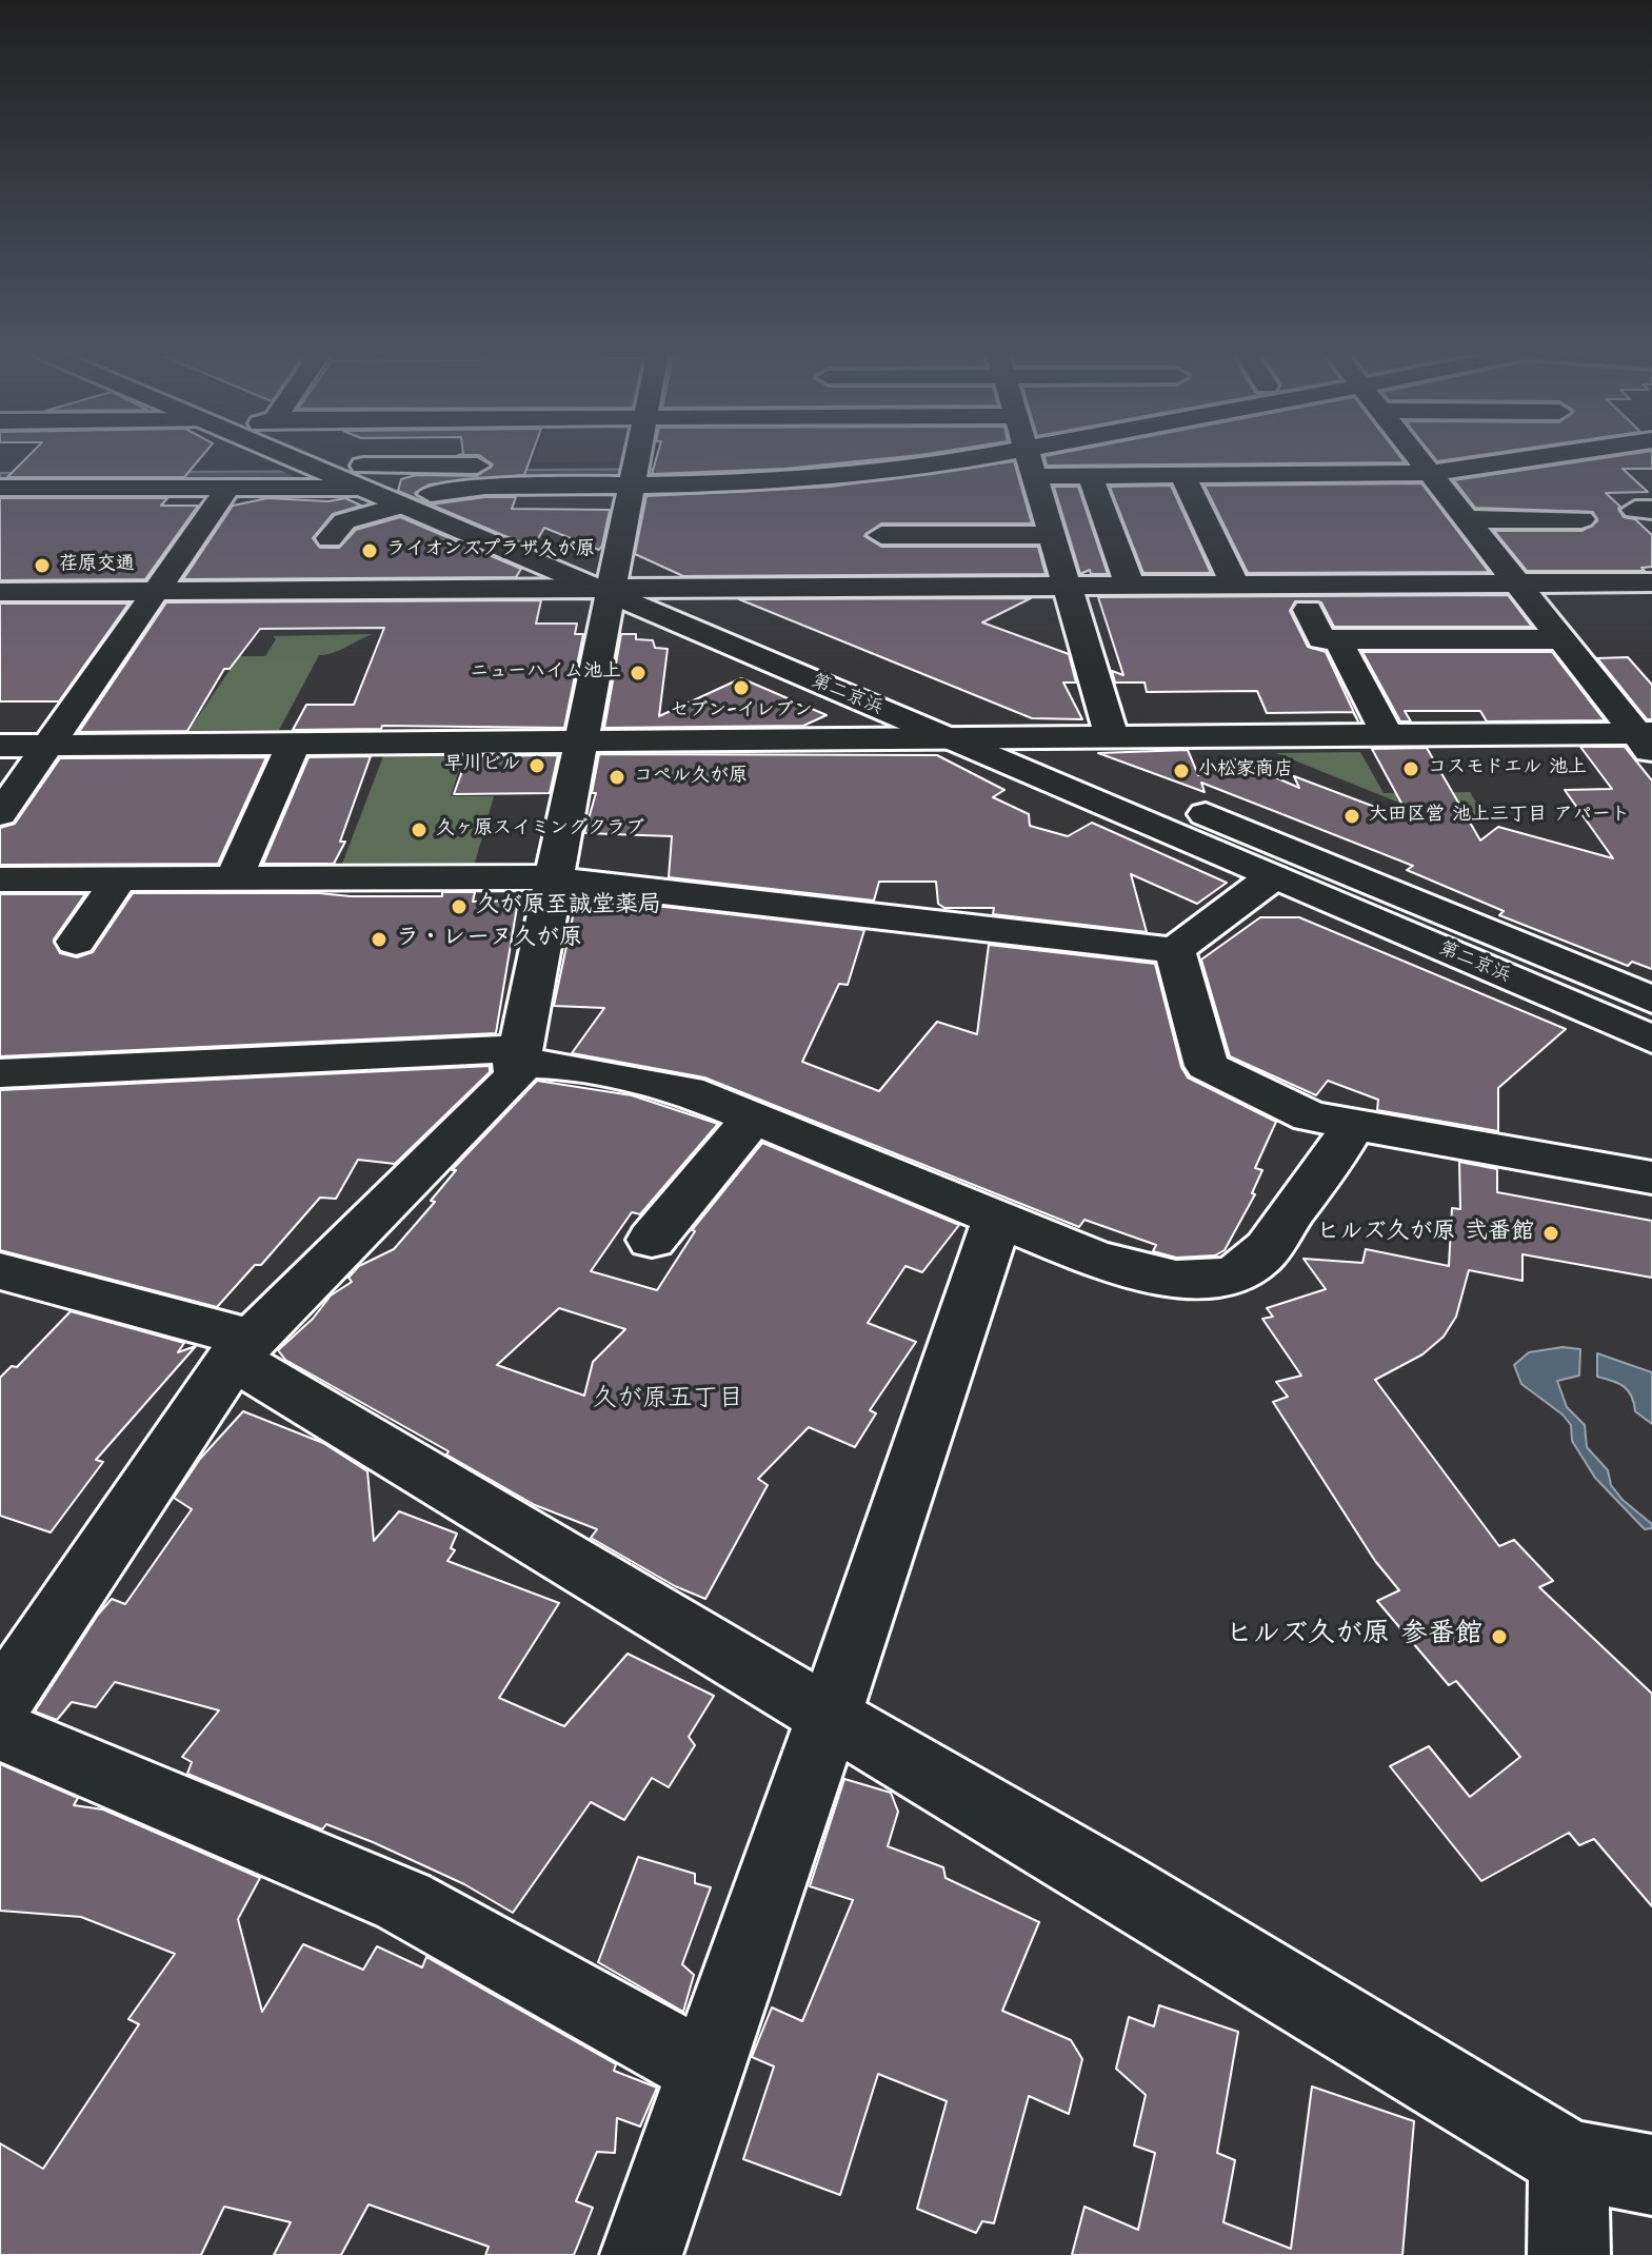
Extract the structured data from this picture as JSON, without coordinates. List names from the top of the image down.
{
  "streets": {
    "main road": ["第二京浜"]
  },
  "districts": ["久が原五丁目"],
  "places": [
    "ライオンズプラザ久が原",
    "荏原交通",
    "ニューハイム池上",
    "セブン-イレブン",
    "早川ビル",
    "コスモドエル 池上",
    "小松家商店",
    "コペル久が原",
    "大田区営 池上三丁目 アパート",
    "久ヶ原スイミングクラブ",
    "久が原至誠堂薬局",
    "ラ・レーヌ久が原",
    "ヒルズ久が原 弐番館",
    "ヒルズ久が原 参番館"
  ]
}
